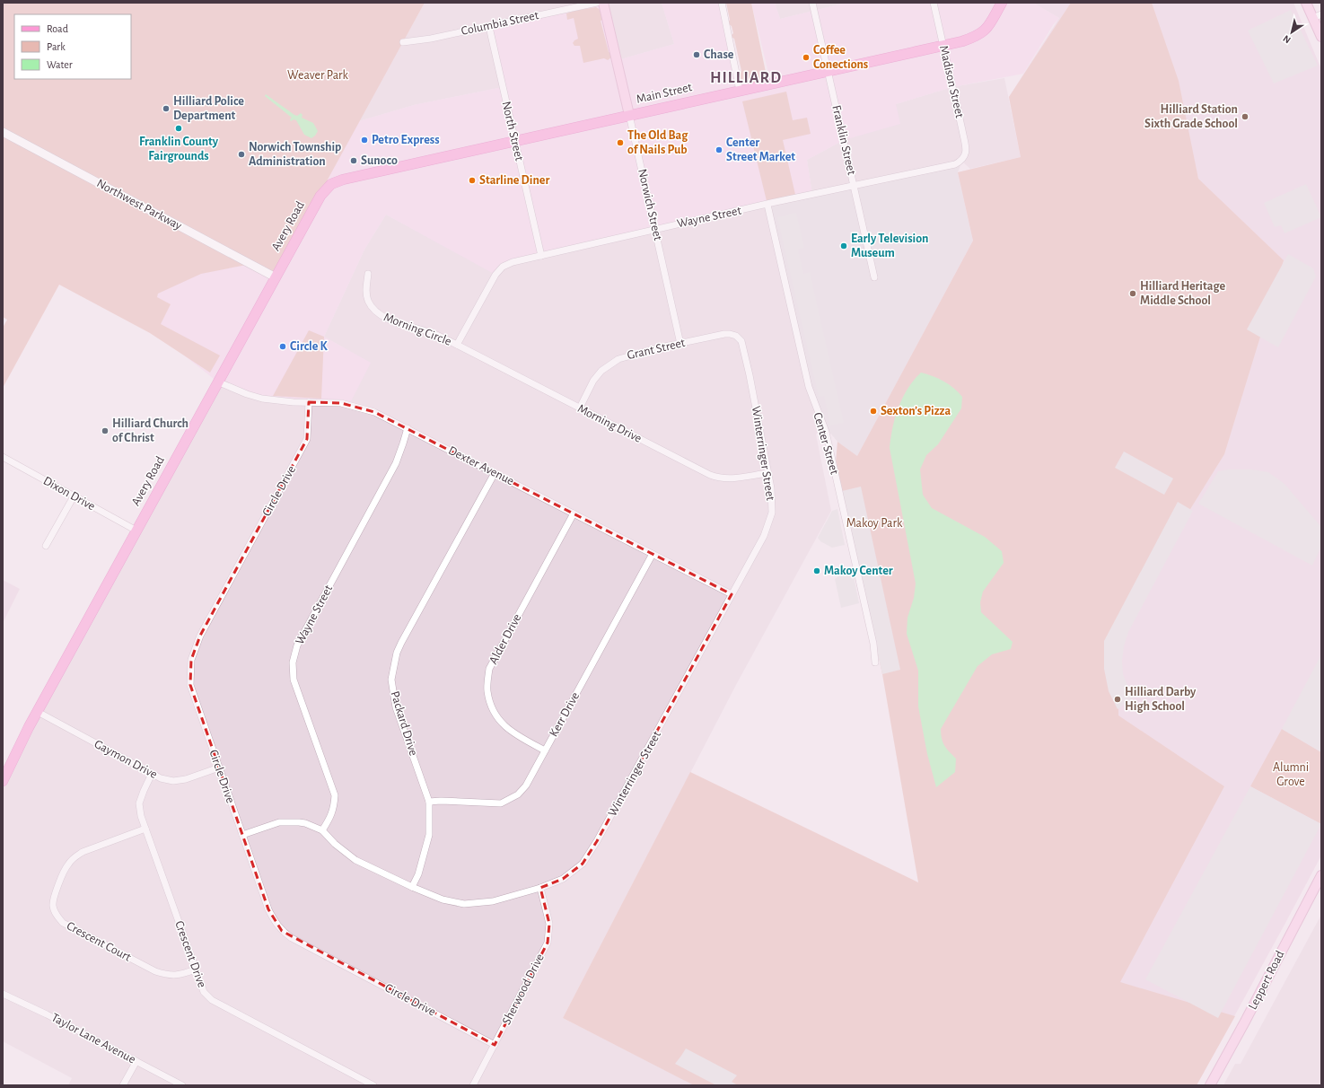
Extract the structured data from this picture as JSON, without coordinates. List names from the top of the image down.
{
  "streets": {
    "main road": [
      "Main Street",
      "Norwich Street",
      "Avery Road",
      "Leppert Road"
    ],
    "street": [
      "Columbia Street",
      "Madison Street",
      "North Street",
      "Franklin Street",
      "Northwest Parkway",
      "Wayne Street",
      "Morning Circle",
      "Grant Street",
      "Morning Drive",
      "Center Street",
      "Winterringer Street",
      "Dexter Avenue",
      "Circle Drive",
      "Dixon Drive",
      "Alder Drive",
      "Kerr Drive",
      "Packard Drive",
      "Gaymon Drive",
      "Crescent Court",
      "Crescent Drive",
      "Sherwood Drive",
      "Taylor Lane Avenue"
    ]
  },
  "crossings": [
    ["Columbia Street", "North Street"],
    ["Madison Street", "Main Street"],
    ["Madison Street", "Wayne Street"],
    ["Main Street", "North Street"],
    ["Main Street", "Franklin Street"],
    ["Main Street", "Norwich Street"],
    ["Main Street", "Avery Road"],
    ["North Street", "Wayne Street"],
    ["Franklin Street", "Wayne Street"],
    ["Northwest Parkway", "Avery Road"],
    ["Norwich Street", "Wayne Street"],
    ["Norwich Street", "Grant Street"],
    ["Wayne Street", "Morning Circle"],
    ["Wayne Street", "Morning Drive"],
    ["Wayne Street", "Center Street"],
    ["Wayne Street", "Winterringer Street"],
    ["Wayne Street", "Dexter Avenue"],
    ["Avery Road", "Dexter Avenue"],
    ["Avery Road", "Dixon Drive"],
    ["Avery Road", "Gaymon Drive"],
    ["Morning Circle", "Morning Drive"],
    ["Grant Street", "Morning Drive"],
    ["Grant Street", "Winterringer Street"],
    ["Morning Drive", "Winterringer Street"],
    ["Winterringer Street", "Dexter Avenue"],
    ["Winterringer Street", "Circle Drive"],
    ["Winterringer Street", "Packard Drive"],
    ["Winterringer Street", "Sherwood Drive"],
    ["Dexter Avenue", "Circle Drive"],
    ["Dexter Avenue", "Alder Drive"],
    ["Dexter Avenue", "Kerr Drive"],
    ["Dexter Avenue", "Packard Drive"],
    ["Circle Drive", "Gaymon Drive"],
    ["Circle Drive", "Sherwood Drive"],
    ["Alder Drive", "Kerr Drive"],
    ["Kerr Drive", "Packard Drive"],
    ["Gaymon Drive", "Crescent Drive"],
    ["Crescent Court", "Crescent Drive"]
  ],
  "districts": ["HILLIARD"],
  "parks": ["Weaver Park", "Makoy Park", "Alumni Grove"],
  "places": [
    "Chase",
    "Coffee Conections",
    "Hilliard Police Department",
    "Hilliard Station Sixth Grade School",
    "Franklin County Fairgrounds",
    "Petro Express",
    "The Old Bag of Nails Pub",
    "Center Street Market",
    "Norwich Township Administration",
    "Sunoco",
    "Starline Diner",
    "Early Television Museum",
    "Hilliard Heritage Middle School",
    "Circle K",
    "Sexton’s Pizza",
    "Hilliard Church of Christ",
    "Makoy Center",
    "Hilliard Darby High School"
  ],
  "legend": ["Road", "Park", "Water"],
  "north": "bottom left"
}
